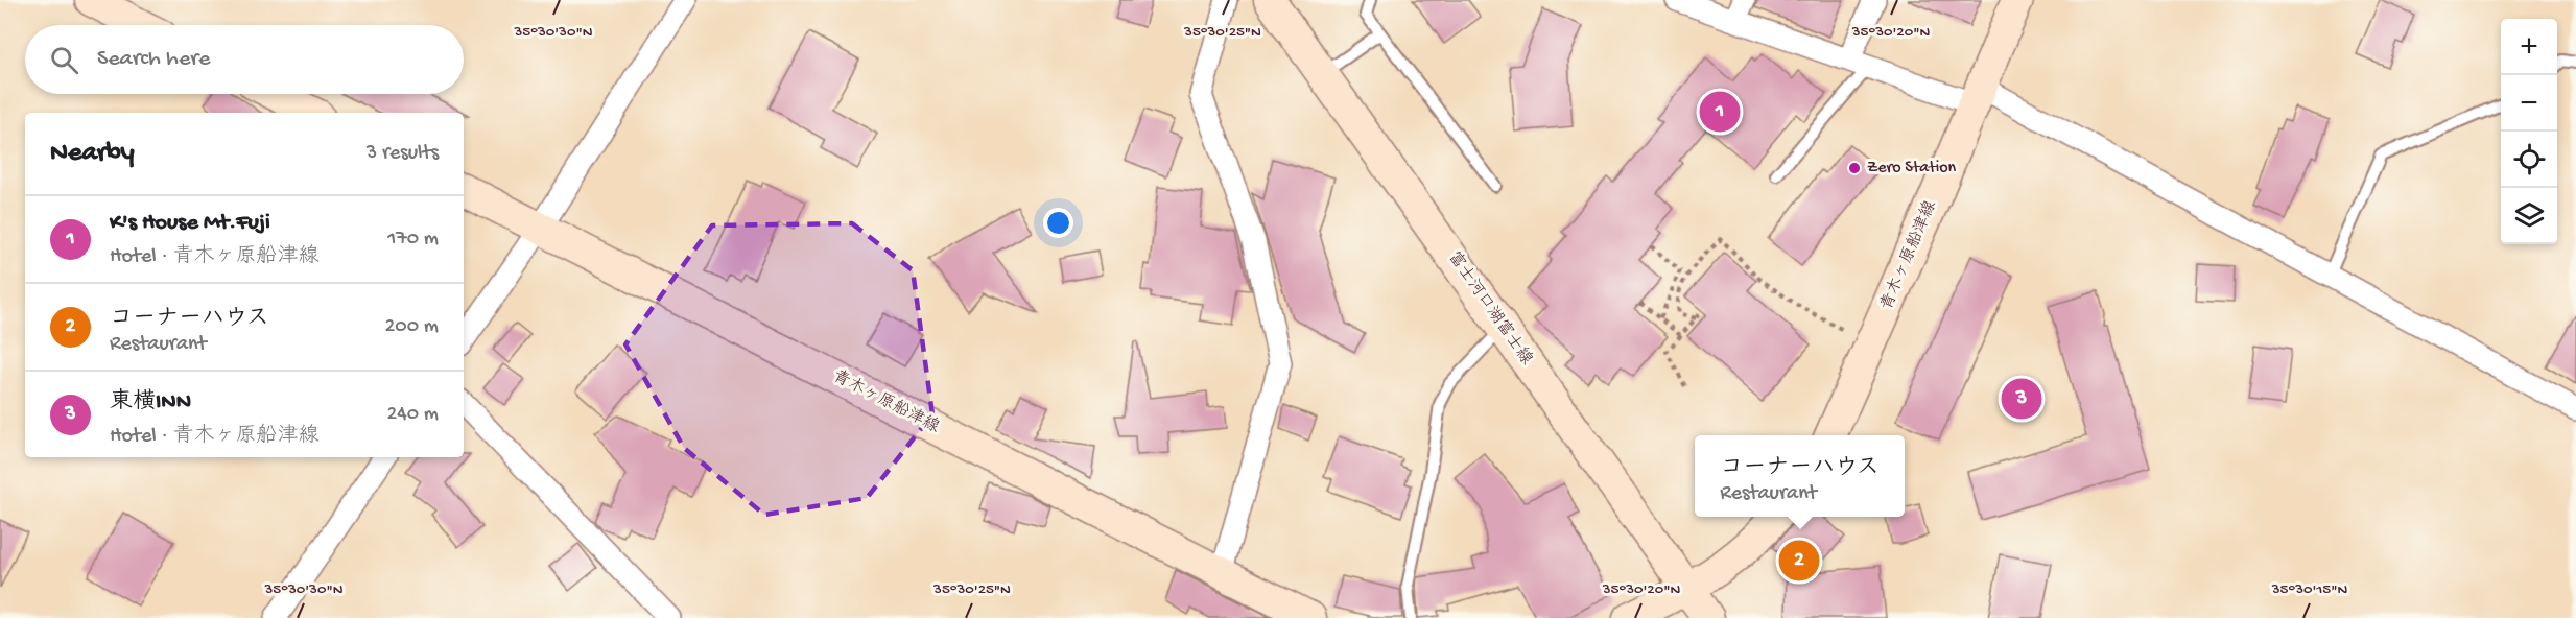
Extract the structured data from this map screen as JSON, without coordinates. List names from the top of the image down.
{
  "streets": {
    "main road": ["青木ヶ原船津線", "富士河口湖富士線"]
  },
  "places": ["Zero Station"],
  "page": {
    "map_buttons": ["+", "−"],
    "search": "Search here",
    "pins": ["1", "3", "2"],
    "heading": ["Nearby", "3 results"],
    "list": [
      {
        "mark": "1",
        "name": "K's House Mt.Fuji",
        "note": "Hotel · 青木ヶ原船津線",
        "value": "170 m"
      },
      {
        "mark": "2",
        "name": "コーナーハウス",
        "note": "Restaurant",
        "value": "200 m"
      },
      {
        "mark": "3",
        "name": "東横INN",
        "note": "Hotel · 青木ヶ原船津線",
        "value": "240 m"
      }
    ],
    "popup": ["コーナーハウス", "Restaurant"]
  },
  "coordinates": [
    "35°30'30\"N",
    "35°30'25\"N",
    "35°30'20\"N",
    "35°30'15\"N"
  ]
}
